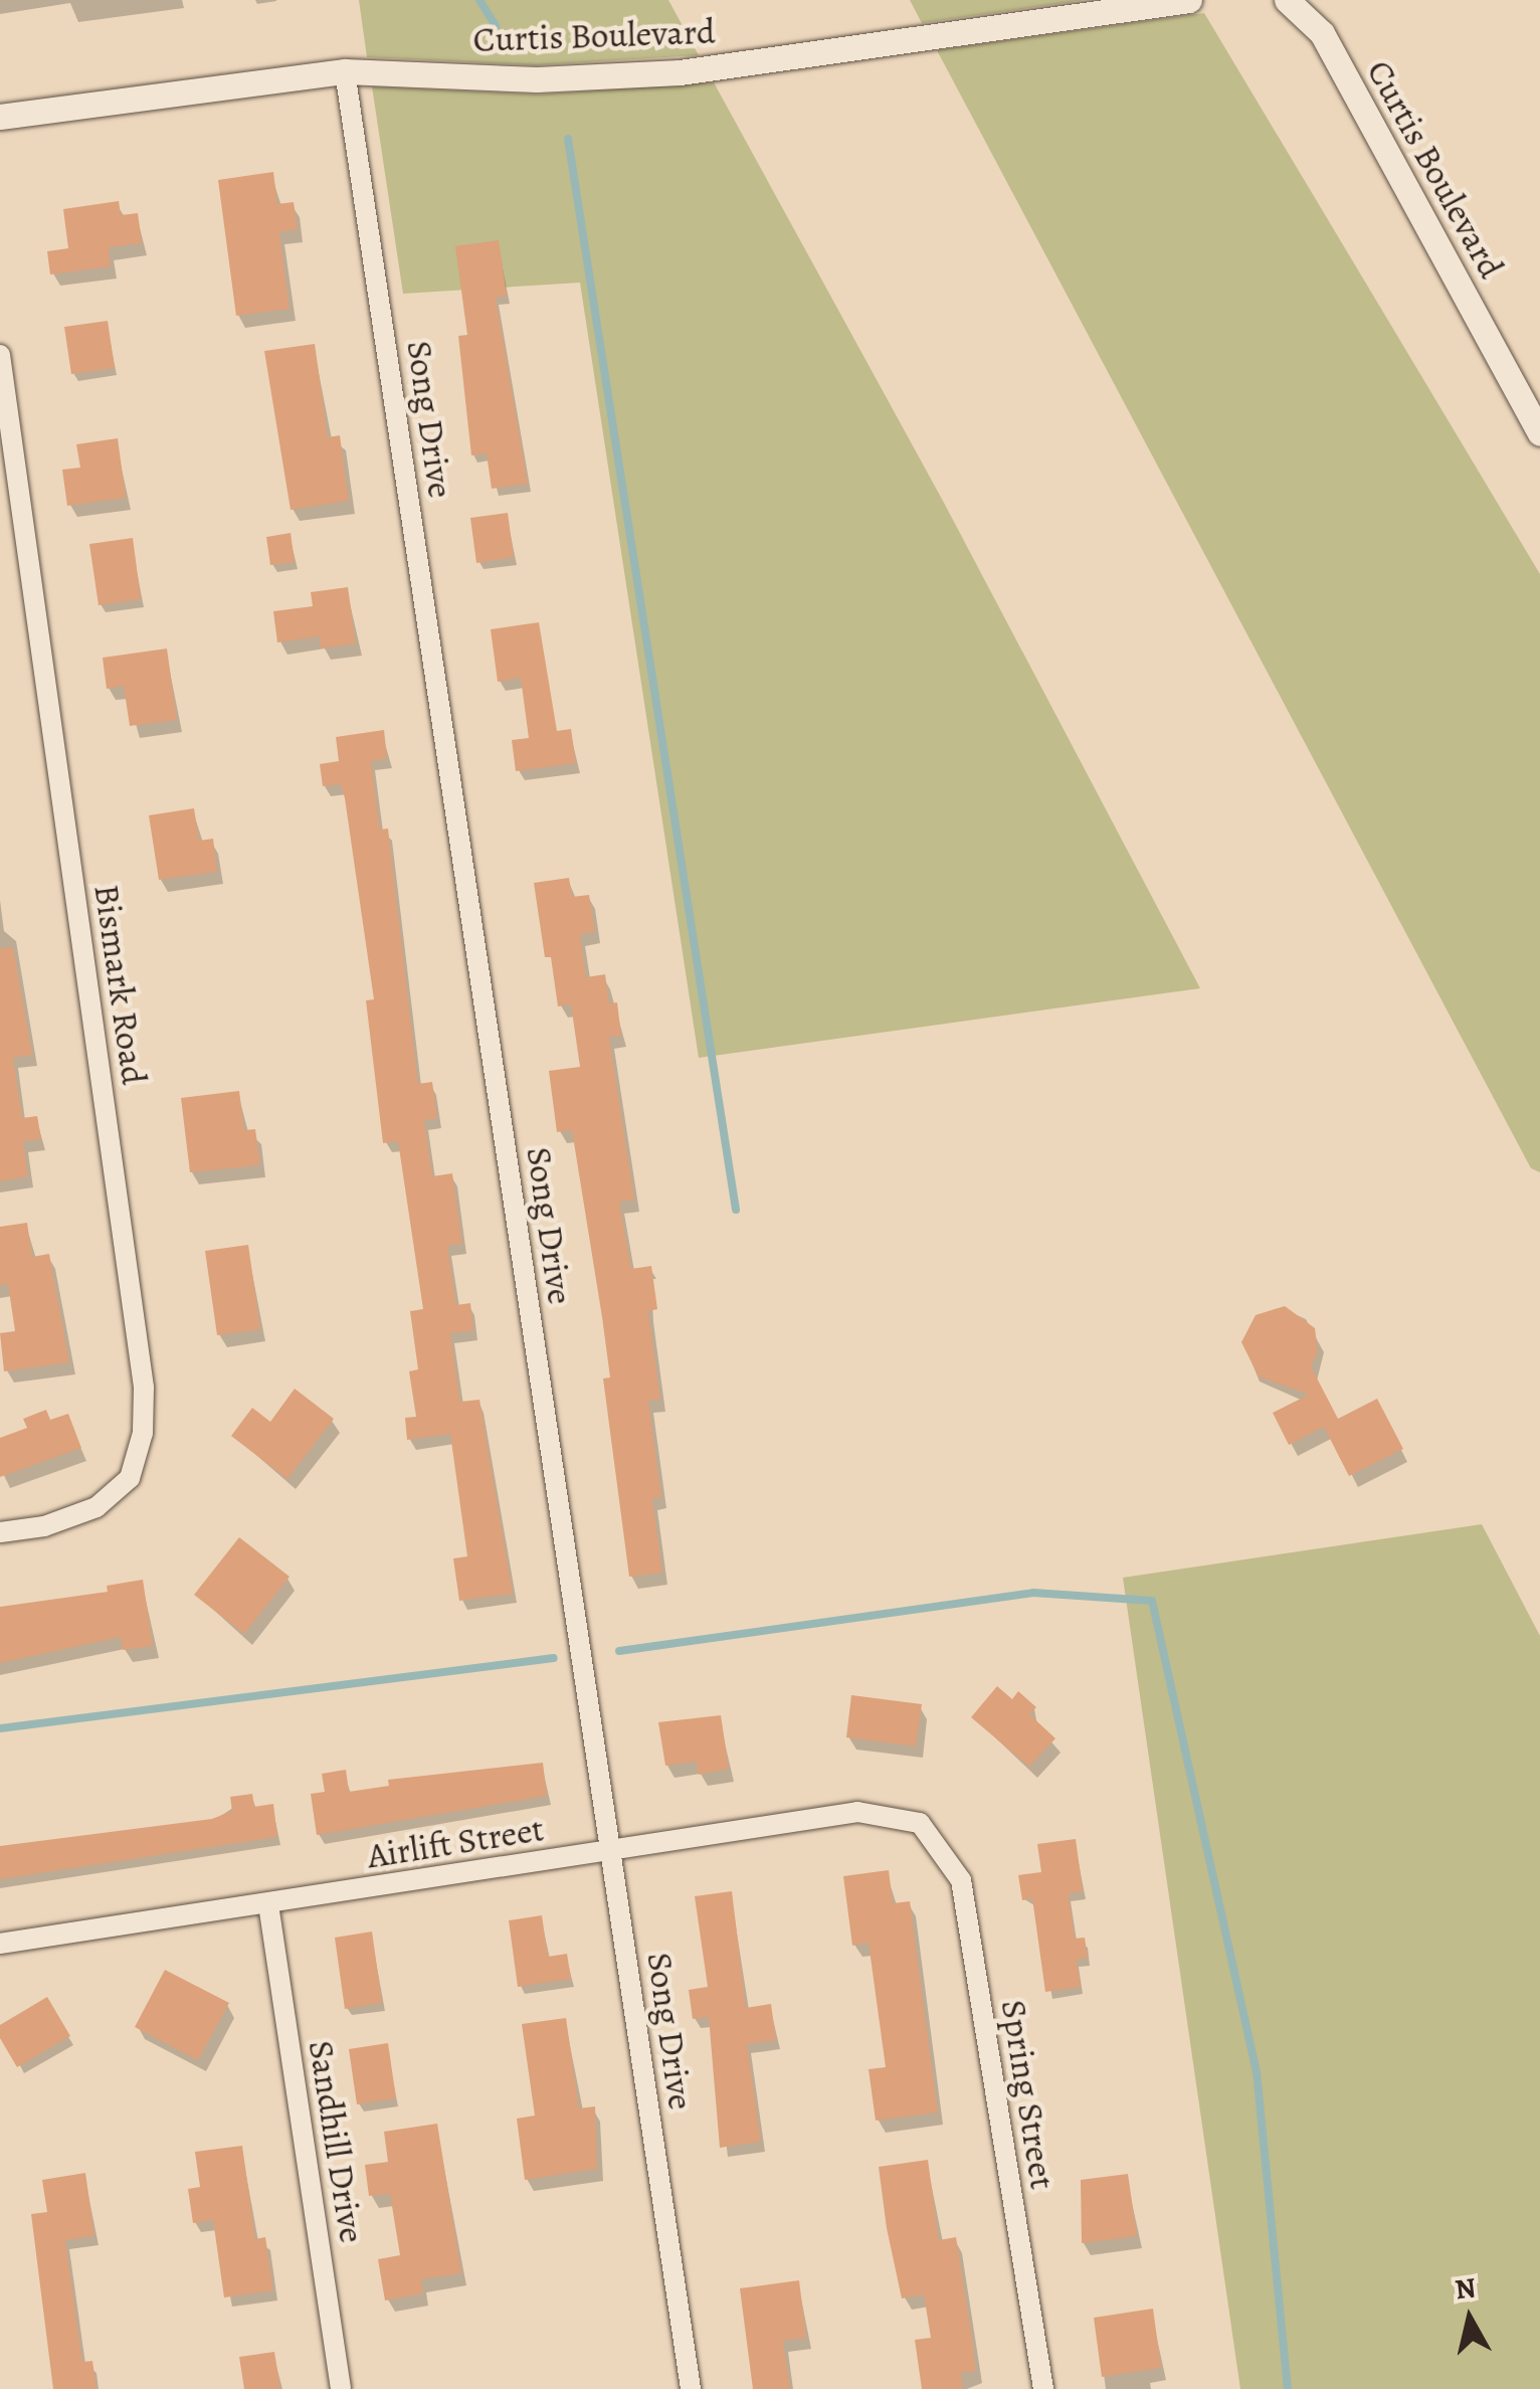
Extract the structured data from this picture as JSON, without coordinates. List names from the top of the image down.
{
  "streets": {
    "street": [
      "Curtis Boulevard",
      "Song Drive",
      "Bismark Road",
      "Airlift Street",
      "Spring Street",
      "Sandhill Drive"
    ]
  },
  "crossings": [
    ["Curtis Boulevard", "Song Drive"],
    ["Song Drive", "Airlift Street"],
    ["Airlift Street", "Spring Street"],
    ["Airlift Street", "Sandhill Drive"]
  ],
  "north": "top"
}
